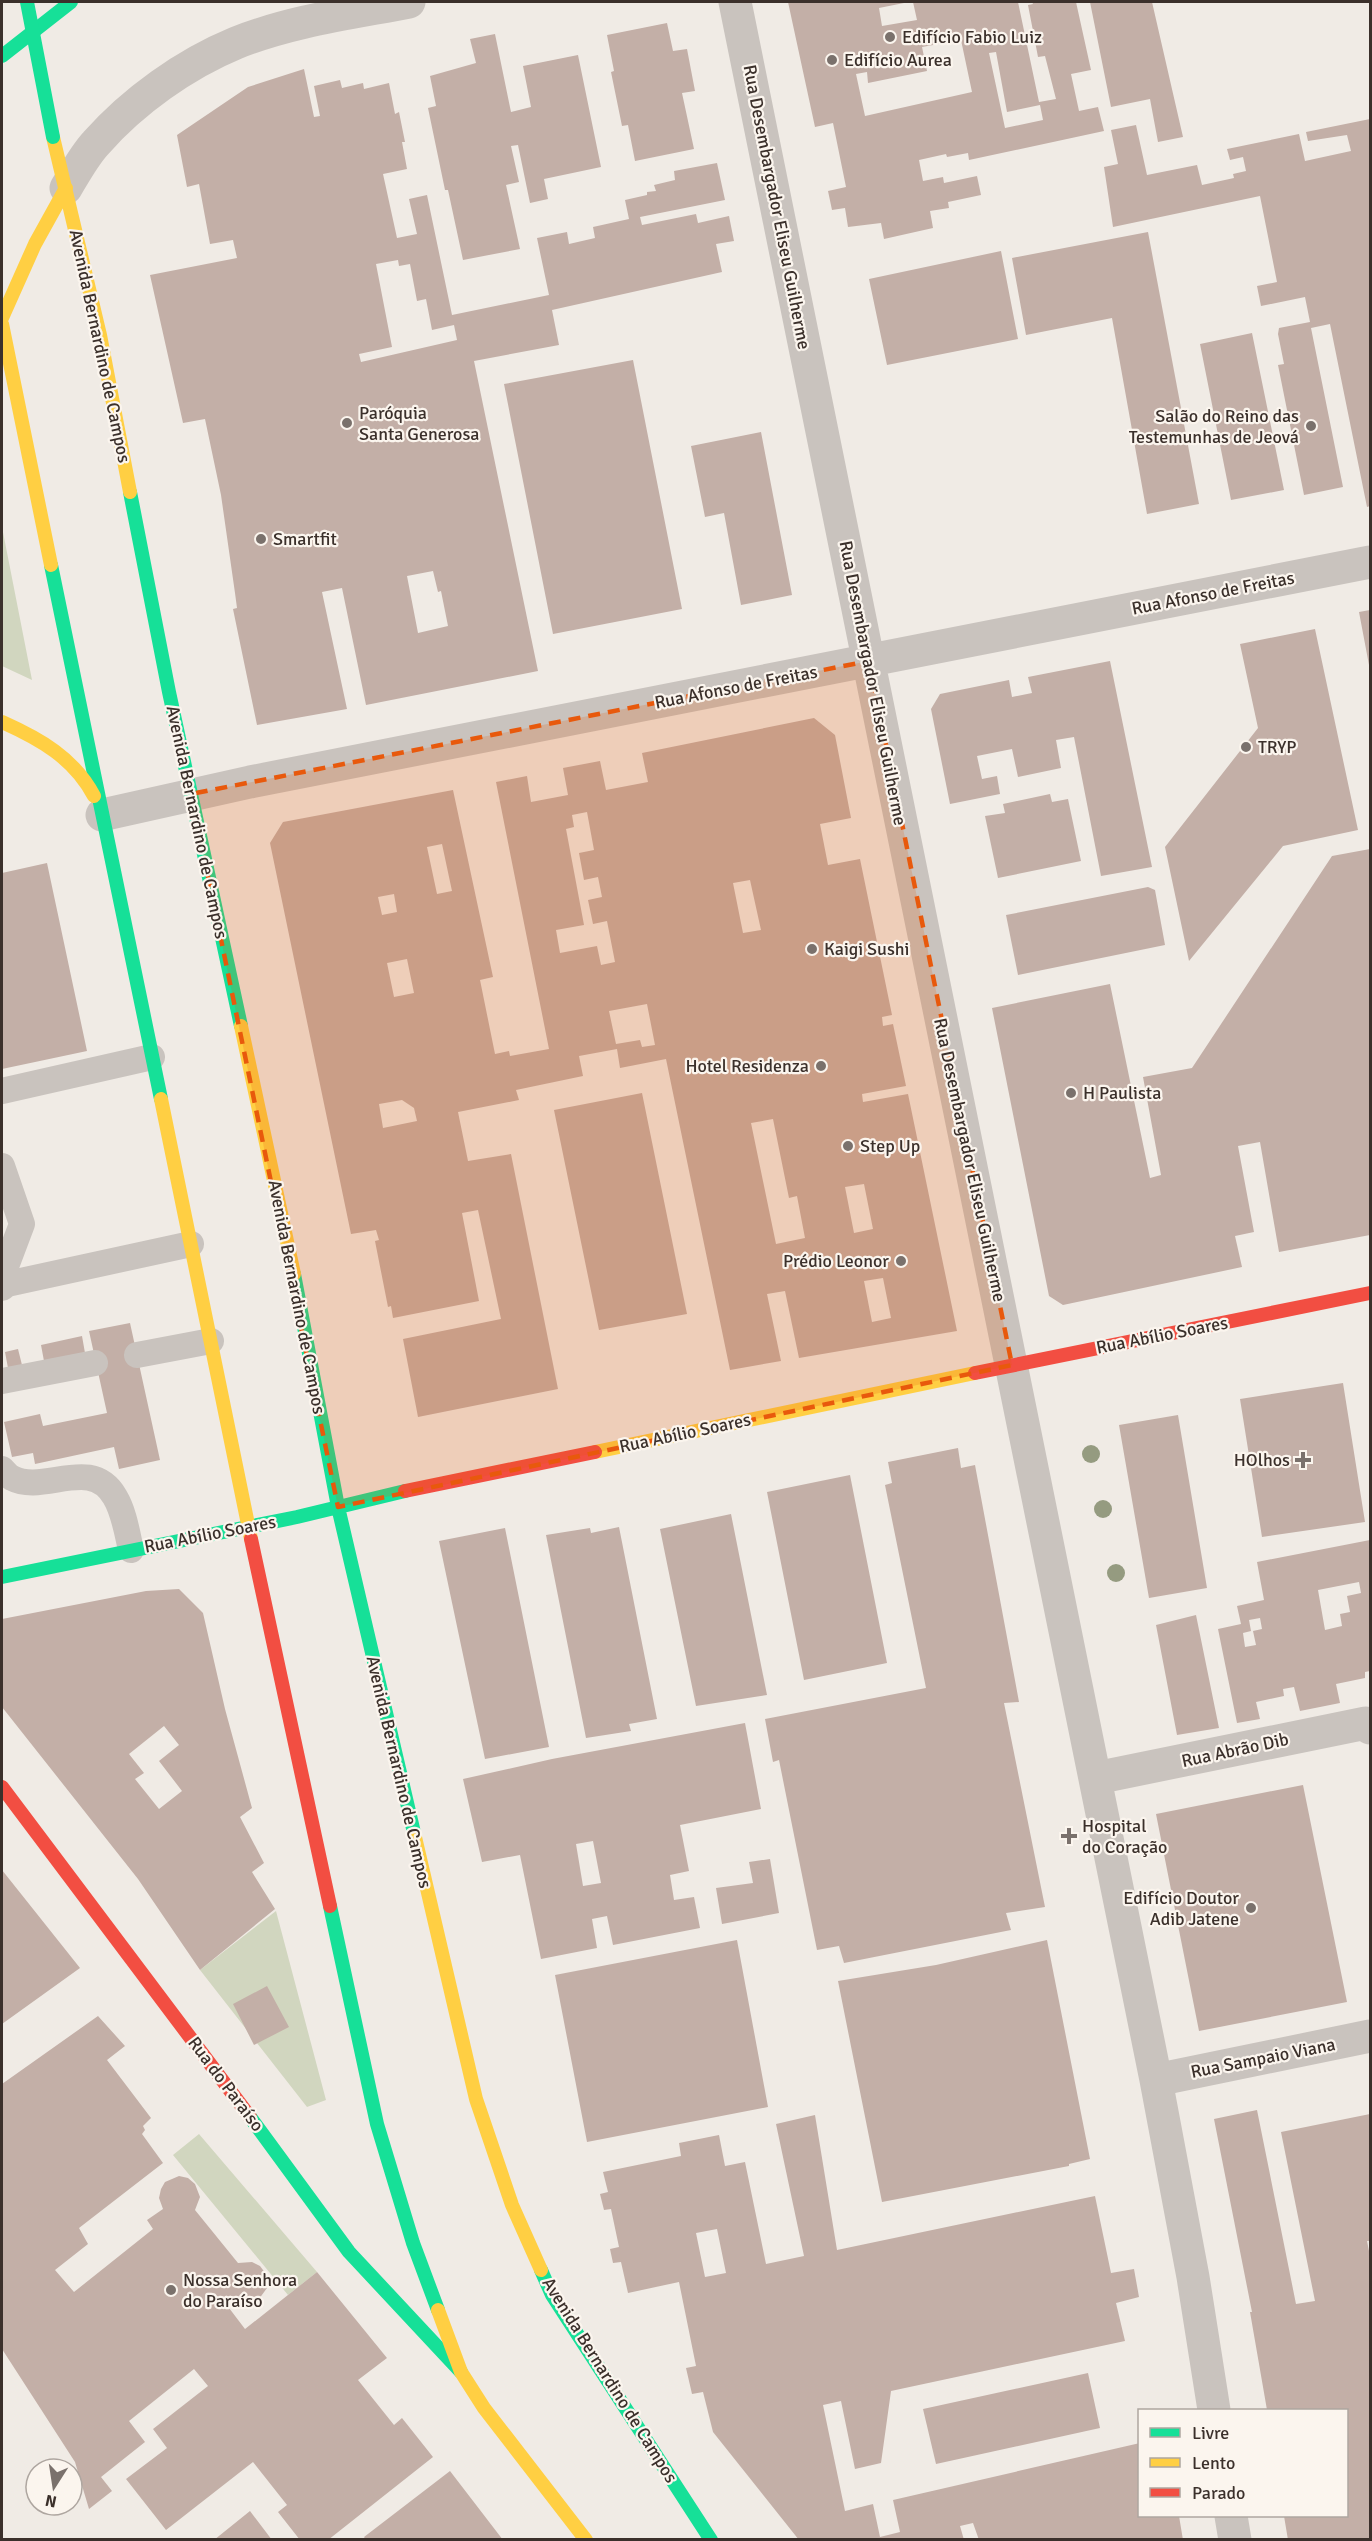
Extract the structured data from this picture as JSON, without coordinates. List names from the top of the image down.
{
  "streets": {
    "main road": ["Avenida Bernardino de Campos", "Rua Abílio Soares", "Rua do Paraíso"],
    "street": [
      "Rua Desembargador Eliseu Guilherme",
      "Rua Afonso de Freitas",
      "Rua Abrão Dib",
      "Rua Sampaio Viana"
    ]
  },
  "crossings": [
    ["Rua Desembargador Eliseu Guilherme", "Rua Afonso de Freitas"],
    ["Rua Desembargador Eliseu Guilherme", "Rua Abílio Soares"],
    ["Rua Desembargador Eliseu Guilherme", "Rua Abrão Dib"],
    ["Rua Desembargador Eliseu Guilherme", "Rua Sampaio Viana"],
    ["Avenida Bernardino de Campos", "Rua Afonso de Freitas"],
    ["Avenida Bernardino de Campos", "Rua Abílio Soares"]
  ],
  "places": {
    "other": [
      "Edifício Fabio Luiz",
      "Edifício Aurea",
      "Paróquia Santa Generosa",
      "Salão do Reino das Testemunhas de Jeová",
      "Smartfit",
      "TRYP",
      "Kaigi Sushi",
      "Hotel Residenza",
      "H Paulista",
      "Step Up",
      "Prédio Leonor",
      "Edifício Doutor Adib Jatene",
      "Nossa Senhora do Paraíso"
    ],
    "health": ["HOlhos", "Hospital do Coração"]
  },
  "legend": ["Livre", "Lento", "Parado"],
  "north": "bottom"
}
